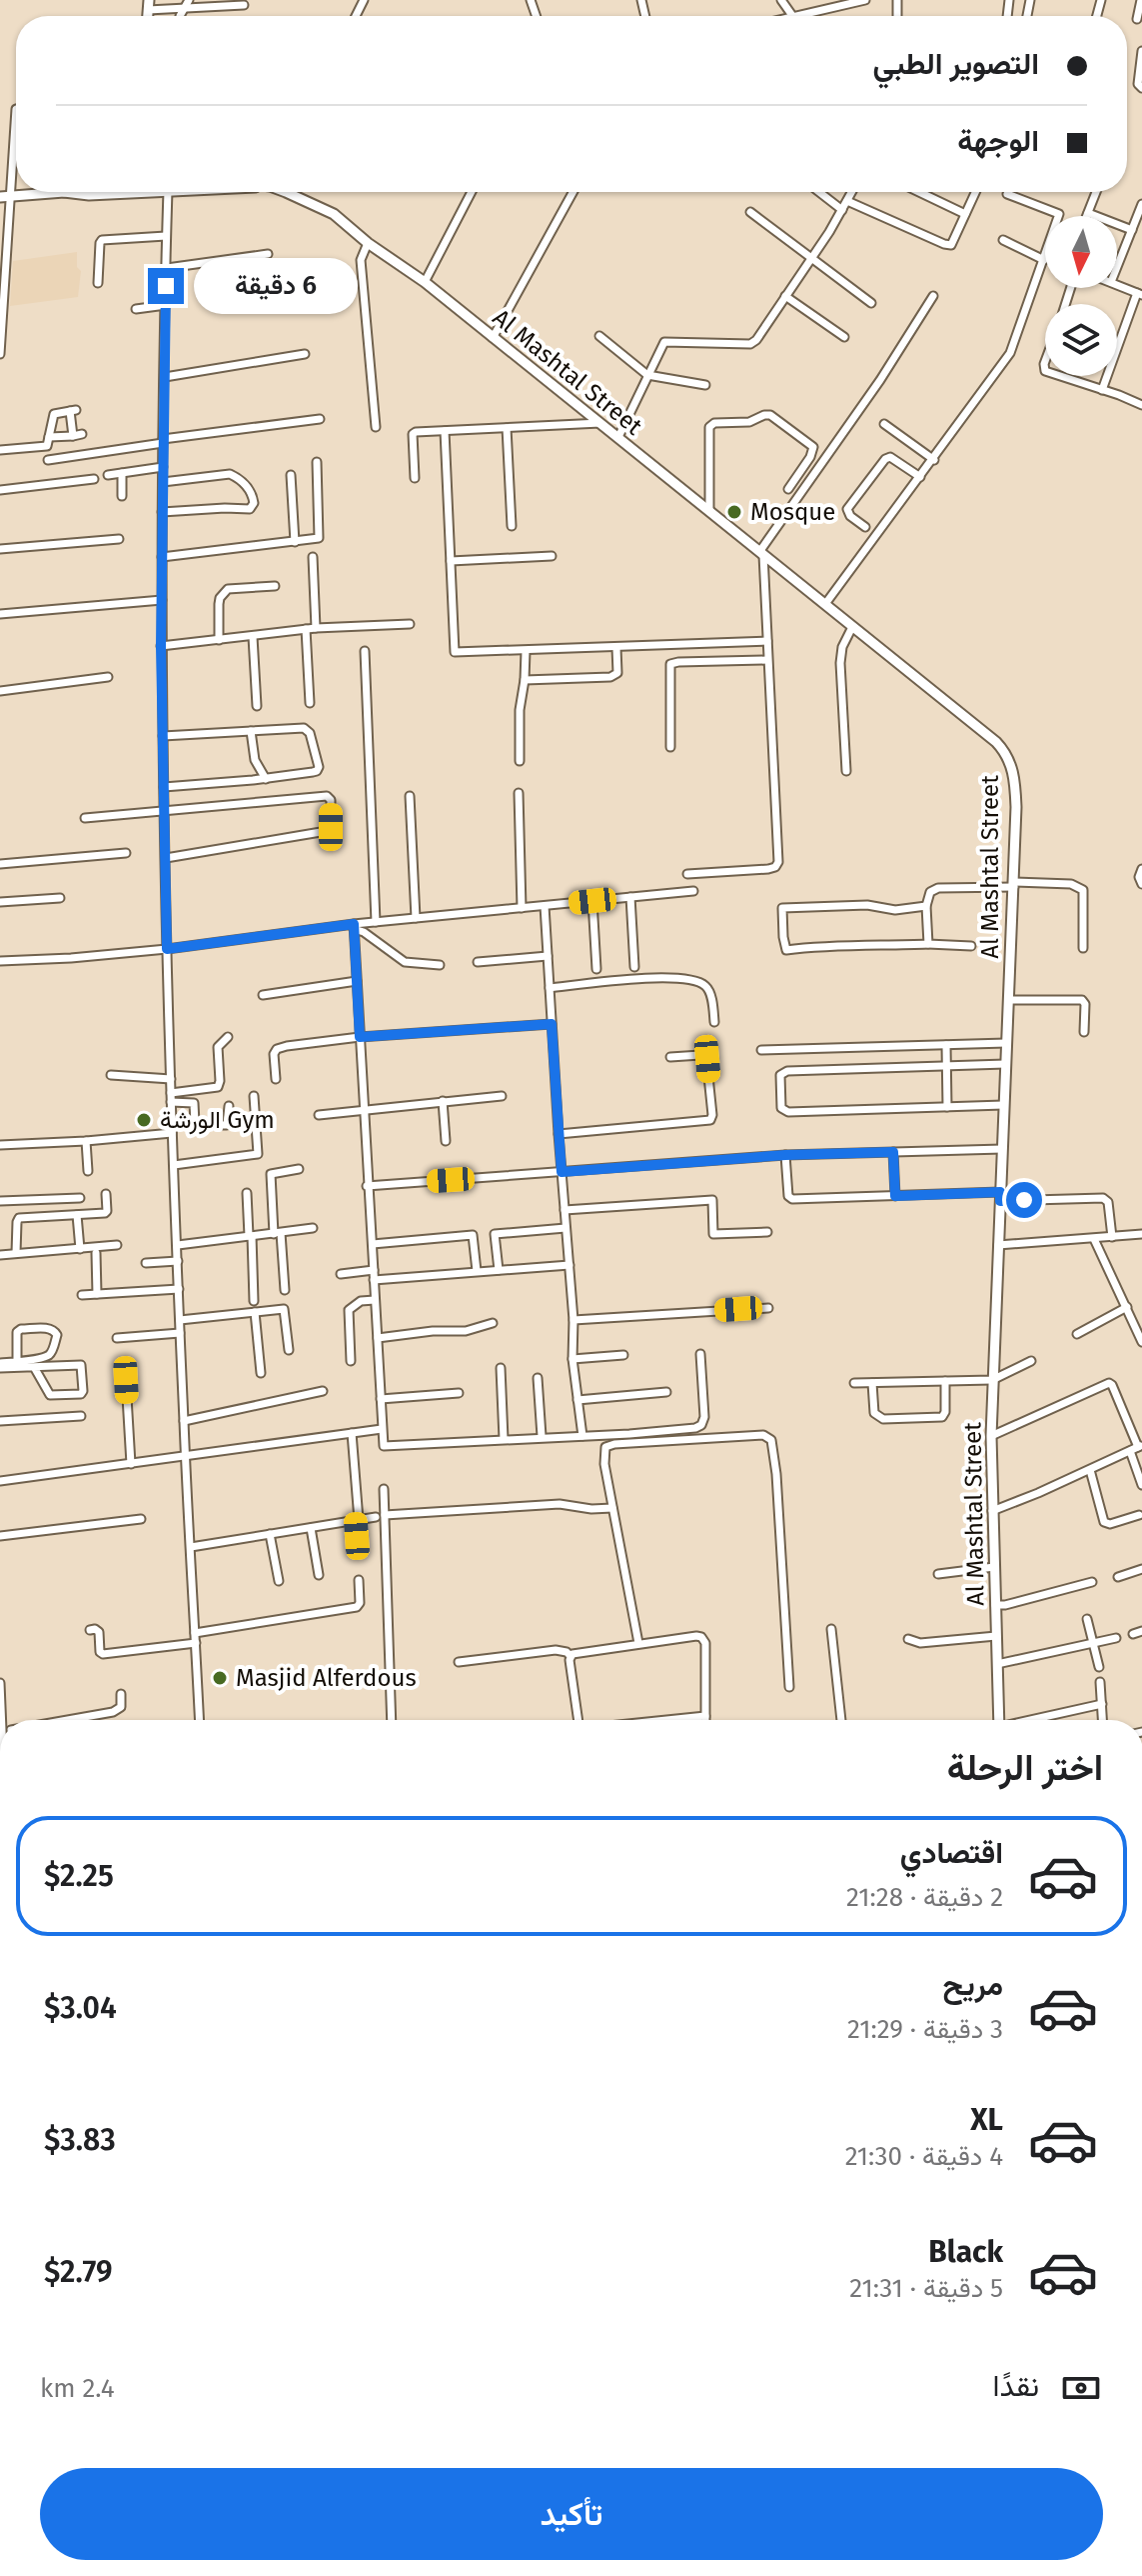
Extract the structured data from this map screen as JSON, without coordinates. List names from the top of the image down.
{
  "streets": {
    "main road": ["Al Mashtal Street"]
  },
  "places": ["Mosque", "الورشة Gym", "Masjid Alferdous"],
  "north": "bottom",
  "page": {
    "banner": ["التصوير الطبي", "الوجهة"],
    "bubble": "6 دقيقة",
    "heading": "اختر الرحلة",
    "list": [
      {
        "name": "اقتصادي",
        "note": "2 دقيقة · 21:28",
        "value": "$2.25"
      },
      {
        "name": "مريح",
        "note": "3 دقيقة · 21:29",
        "value": "$3.04"
      },
      {
        "name": "XL",
        "note": "4 دقيقة · 21:30",
        "value": "$3.83"
      },
      {
        "name": "Black",
        "note": "5 دقيقة · 21:31",
        "value": "$2.79"
      }
    ],
    "pay": ["نقدًا", "2.4 km"],
    "buttons": "تأكيد"
  }
}
